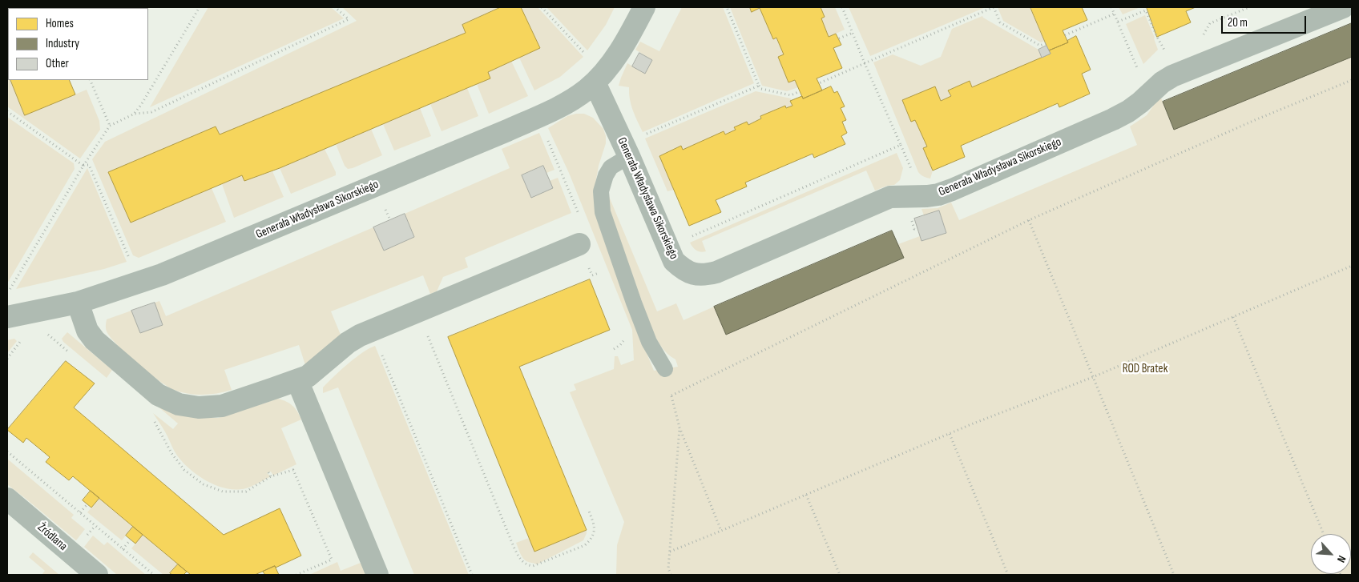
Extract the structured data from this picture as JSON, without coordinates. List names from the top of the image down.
{
  "streets": {
    "street": ["Generała Władysława Sikorskiego", "Źródlana"]
  },
  "parks": ["ROD Bratek"],
  "legend": ["Homes", "Industry", "Other"],
  "scale_bar": "20 m",
  "north": "bottom right"
}
